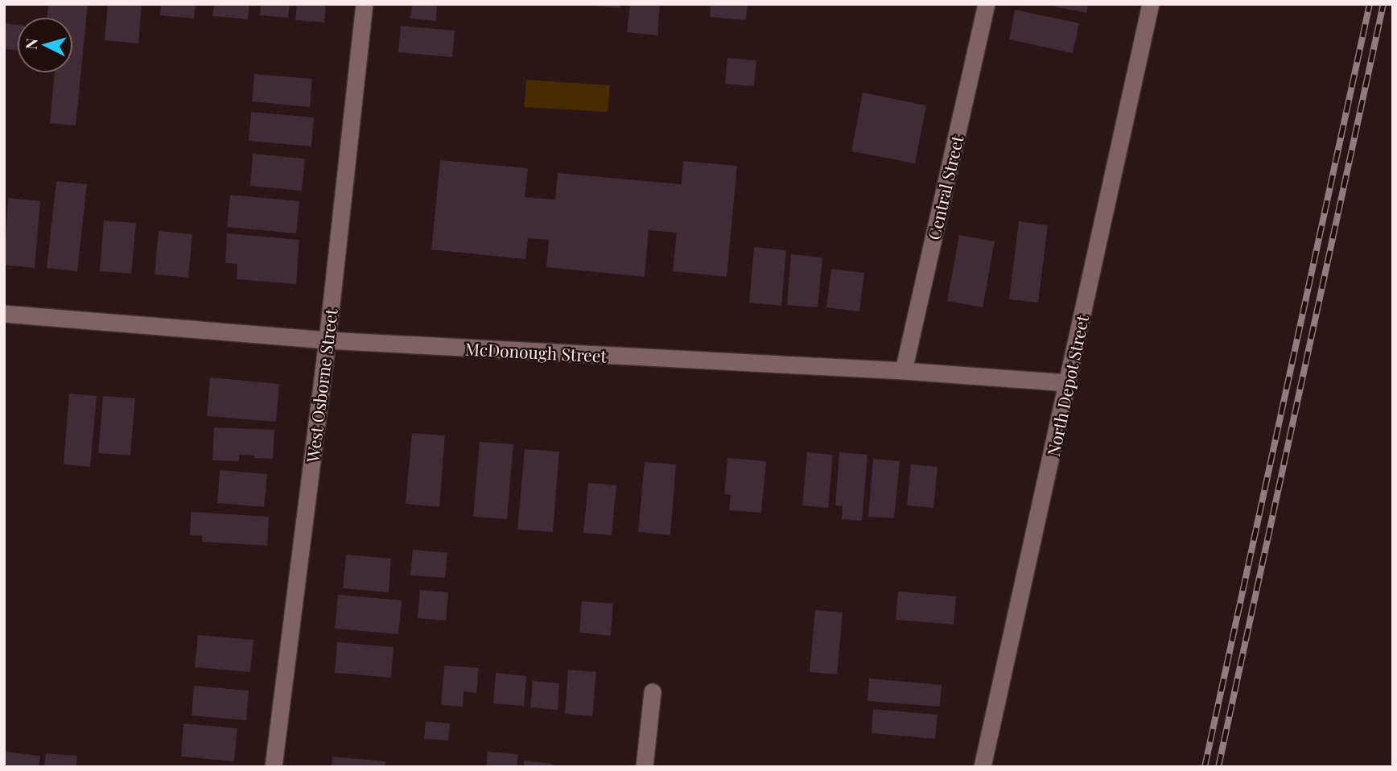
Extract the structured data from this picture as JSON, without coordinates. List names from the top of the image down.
{
  "streets": {
    "street": [
      "Central Street",
      "McDonough Street",
      "West Osborne Street",
      "North Depot Street"
    ]
  },
  "crossings": [
    ["Central Street", "McDonough Street"],
    ["McDonough Street", "West Osborne Street"],
    ["McDonough Street", "North Depot Street"]
  ],
  "north": "left"
}
